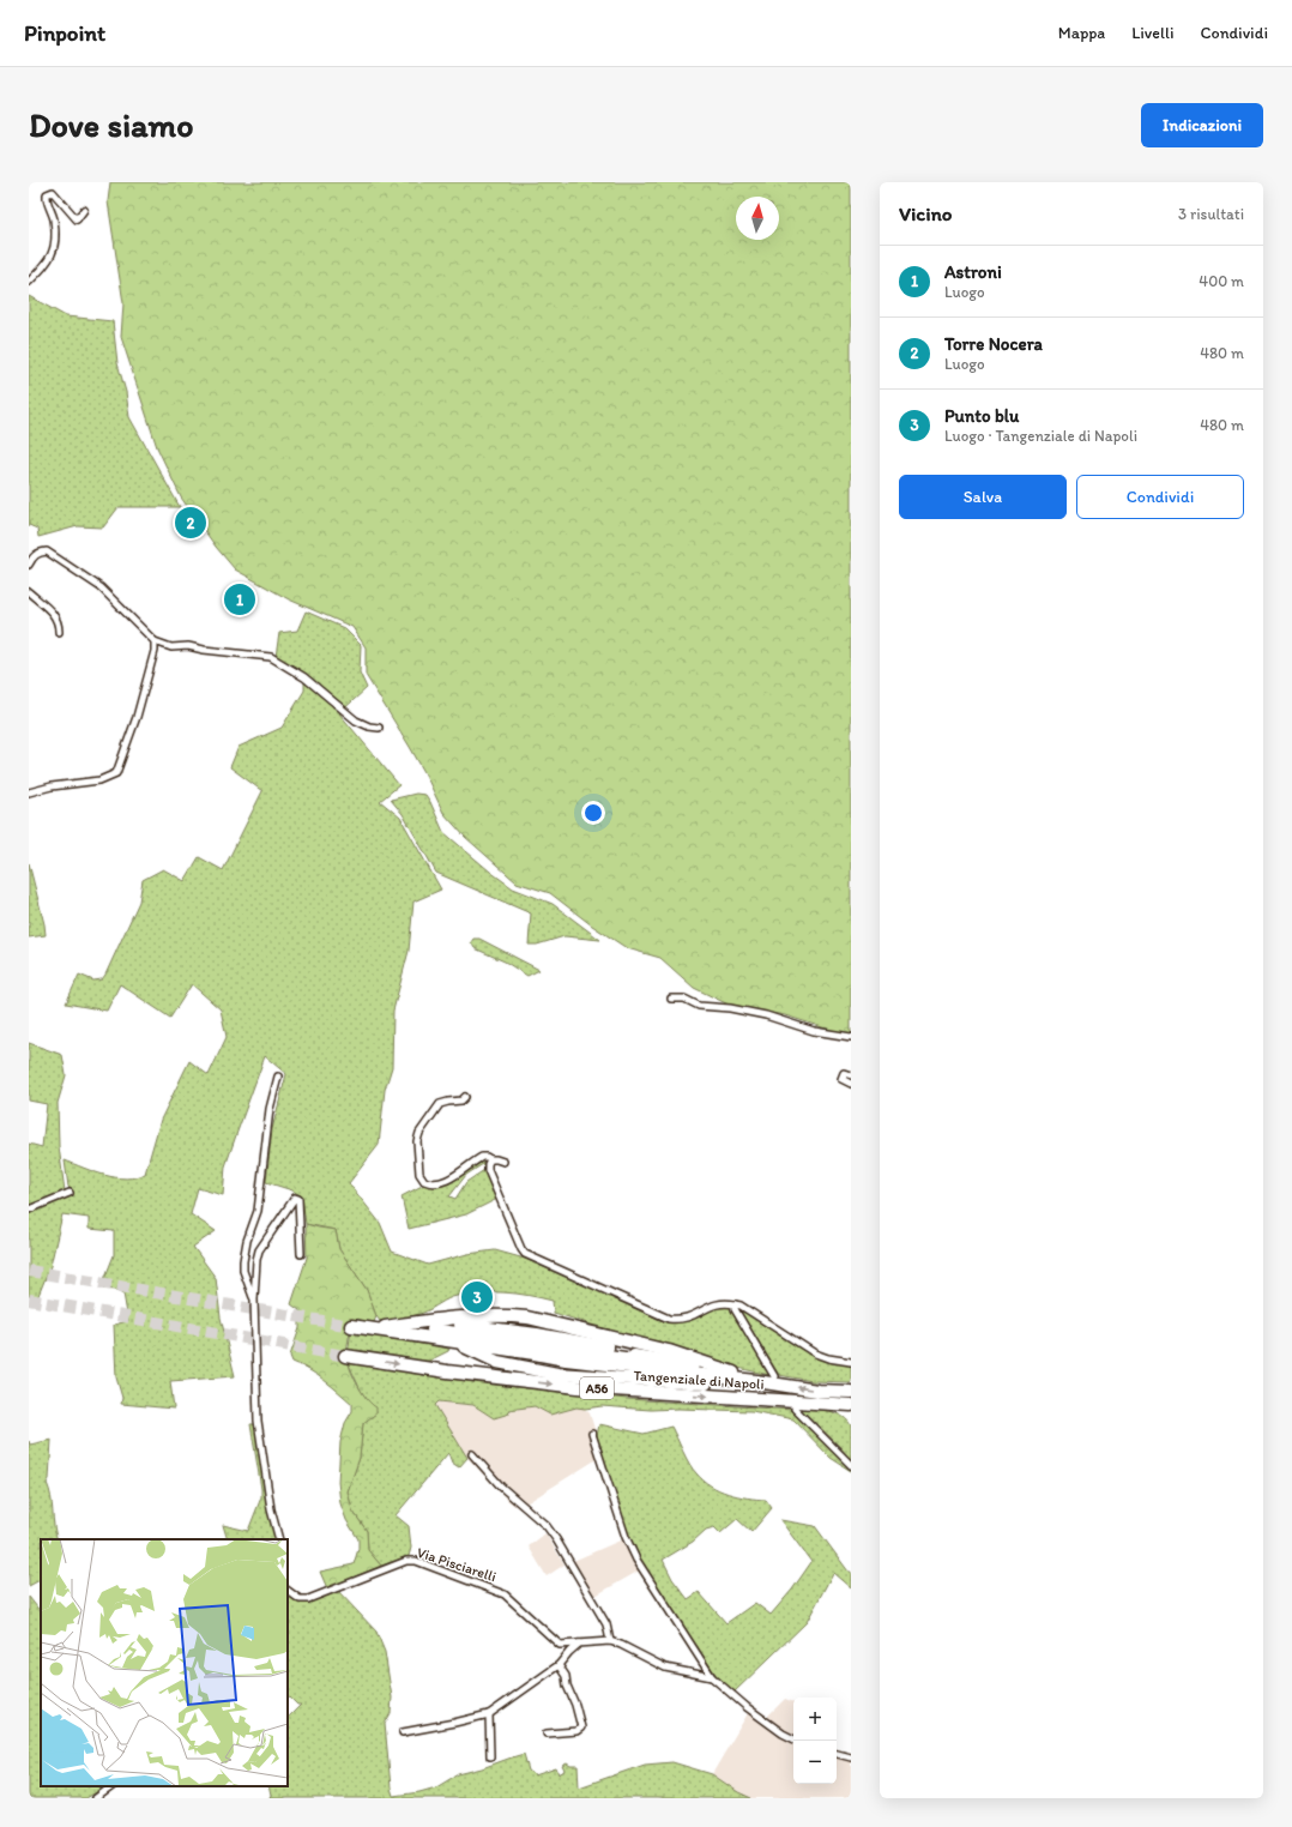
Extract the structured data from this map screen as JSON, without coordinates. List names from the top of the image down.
{
  "streets": {
    "highway": ["Tangenziale di Napoli", "A56"],
    "street": ["Via Pisciarelli"]
  },
  "north": "top",
  "page": {
    "header": "Pinpoint",
    "nav": ["Mappa", "Livelli", "Condividi"],
    "buttons": [
      "Indicazioni",
      ["Salva", "Condividi"]
    ],
    "title": "Dove siamo",
    "heading": ["Vicino", "3 risultati"],
    "list": [
      {
        "mark": "1",
        "name": "Astroni",
        "note": "Luogo",
        "value": "400 m"
      },
      {
        "mark": "2",
        "name": "Torre Nocera",
        "note": "Luogo",
        "value": "480 m"
      },
      {
        "mark": "3",
        "name": "Punto blu",
        "note": "Luogo · Tangenziale di Napoli",
        "value": "480 m"
      }
    ],
    "pins": ["2", "1", "3"],
    "map_buttons": ["+", "−"]
  }
}
